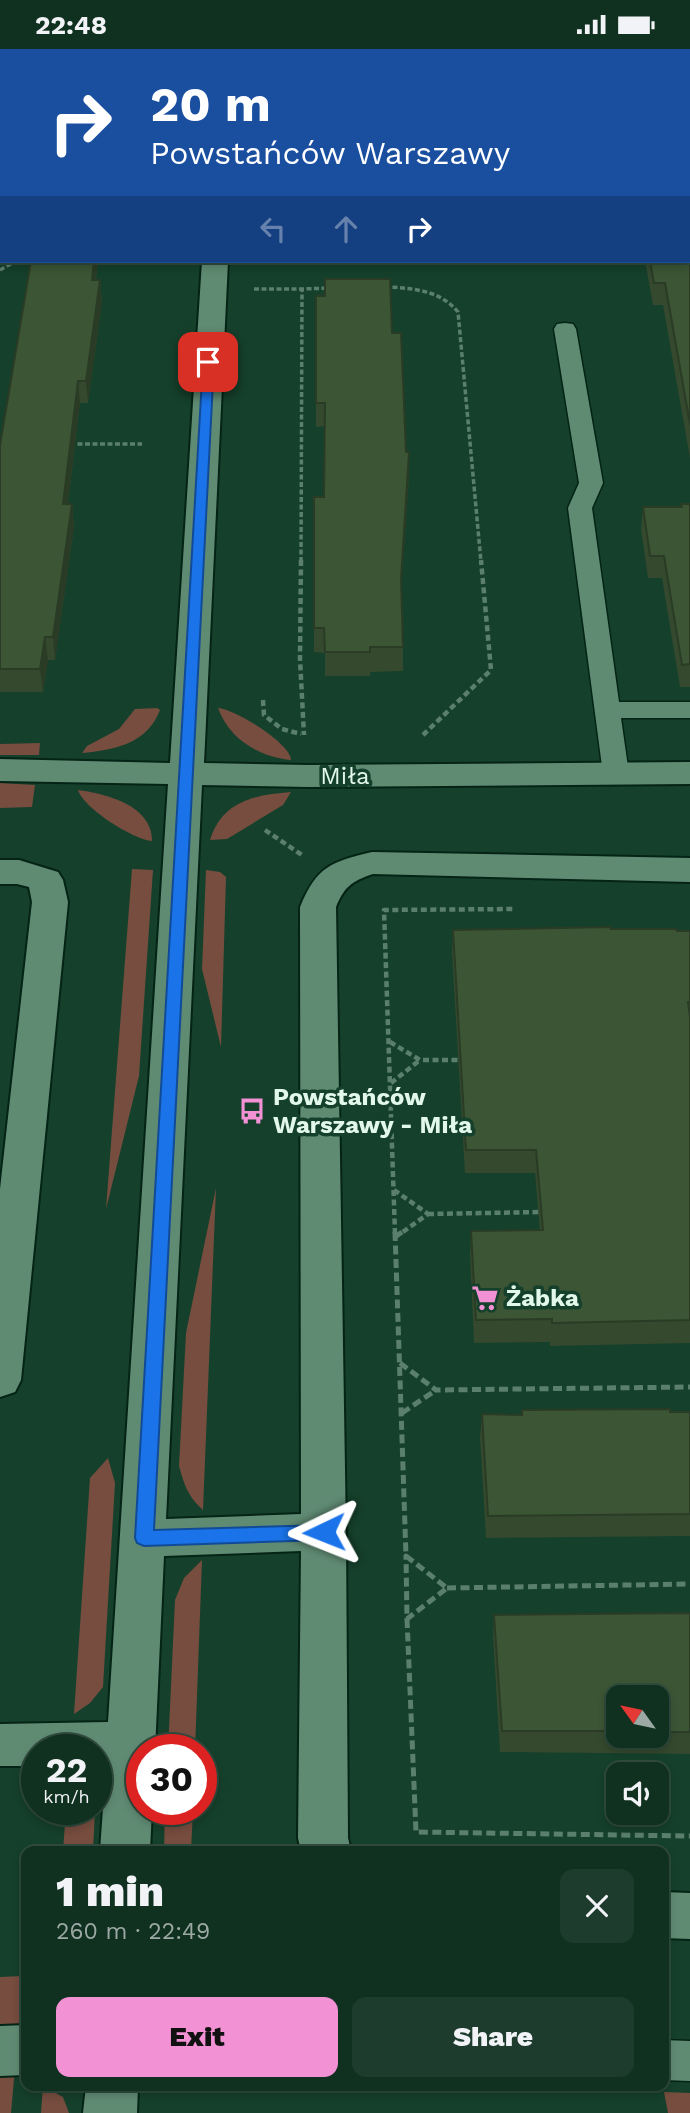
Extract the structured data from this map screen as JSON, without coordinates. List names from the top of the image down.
{
  "streets": {
    "street": ["Miła"]
  },
  "places": {
    "bus stop": ["Powstańców Warszawy - Miła"],
    "supermarket": ["Żabka"]
  },
  "north": "top left",
  "page": {
    "status": "22:48",
    "turn": ["20 m", "Powstańców Warszawy"],
    "speed": "22 km/h",
    "limit": "30",
    "heading": ["1 min", "260 m · 22:49"],
    "buttons": ["Exit", "Share"]
  }
}
